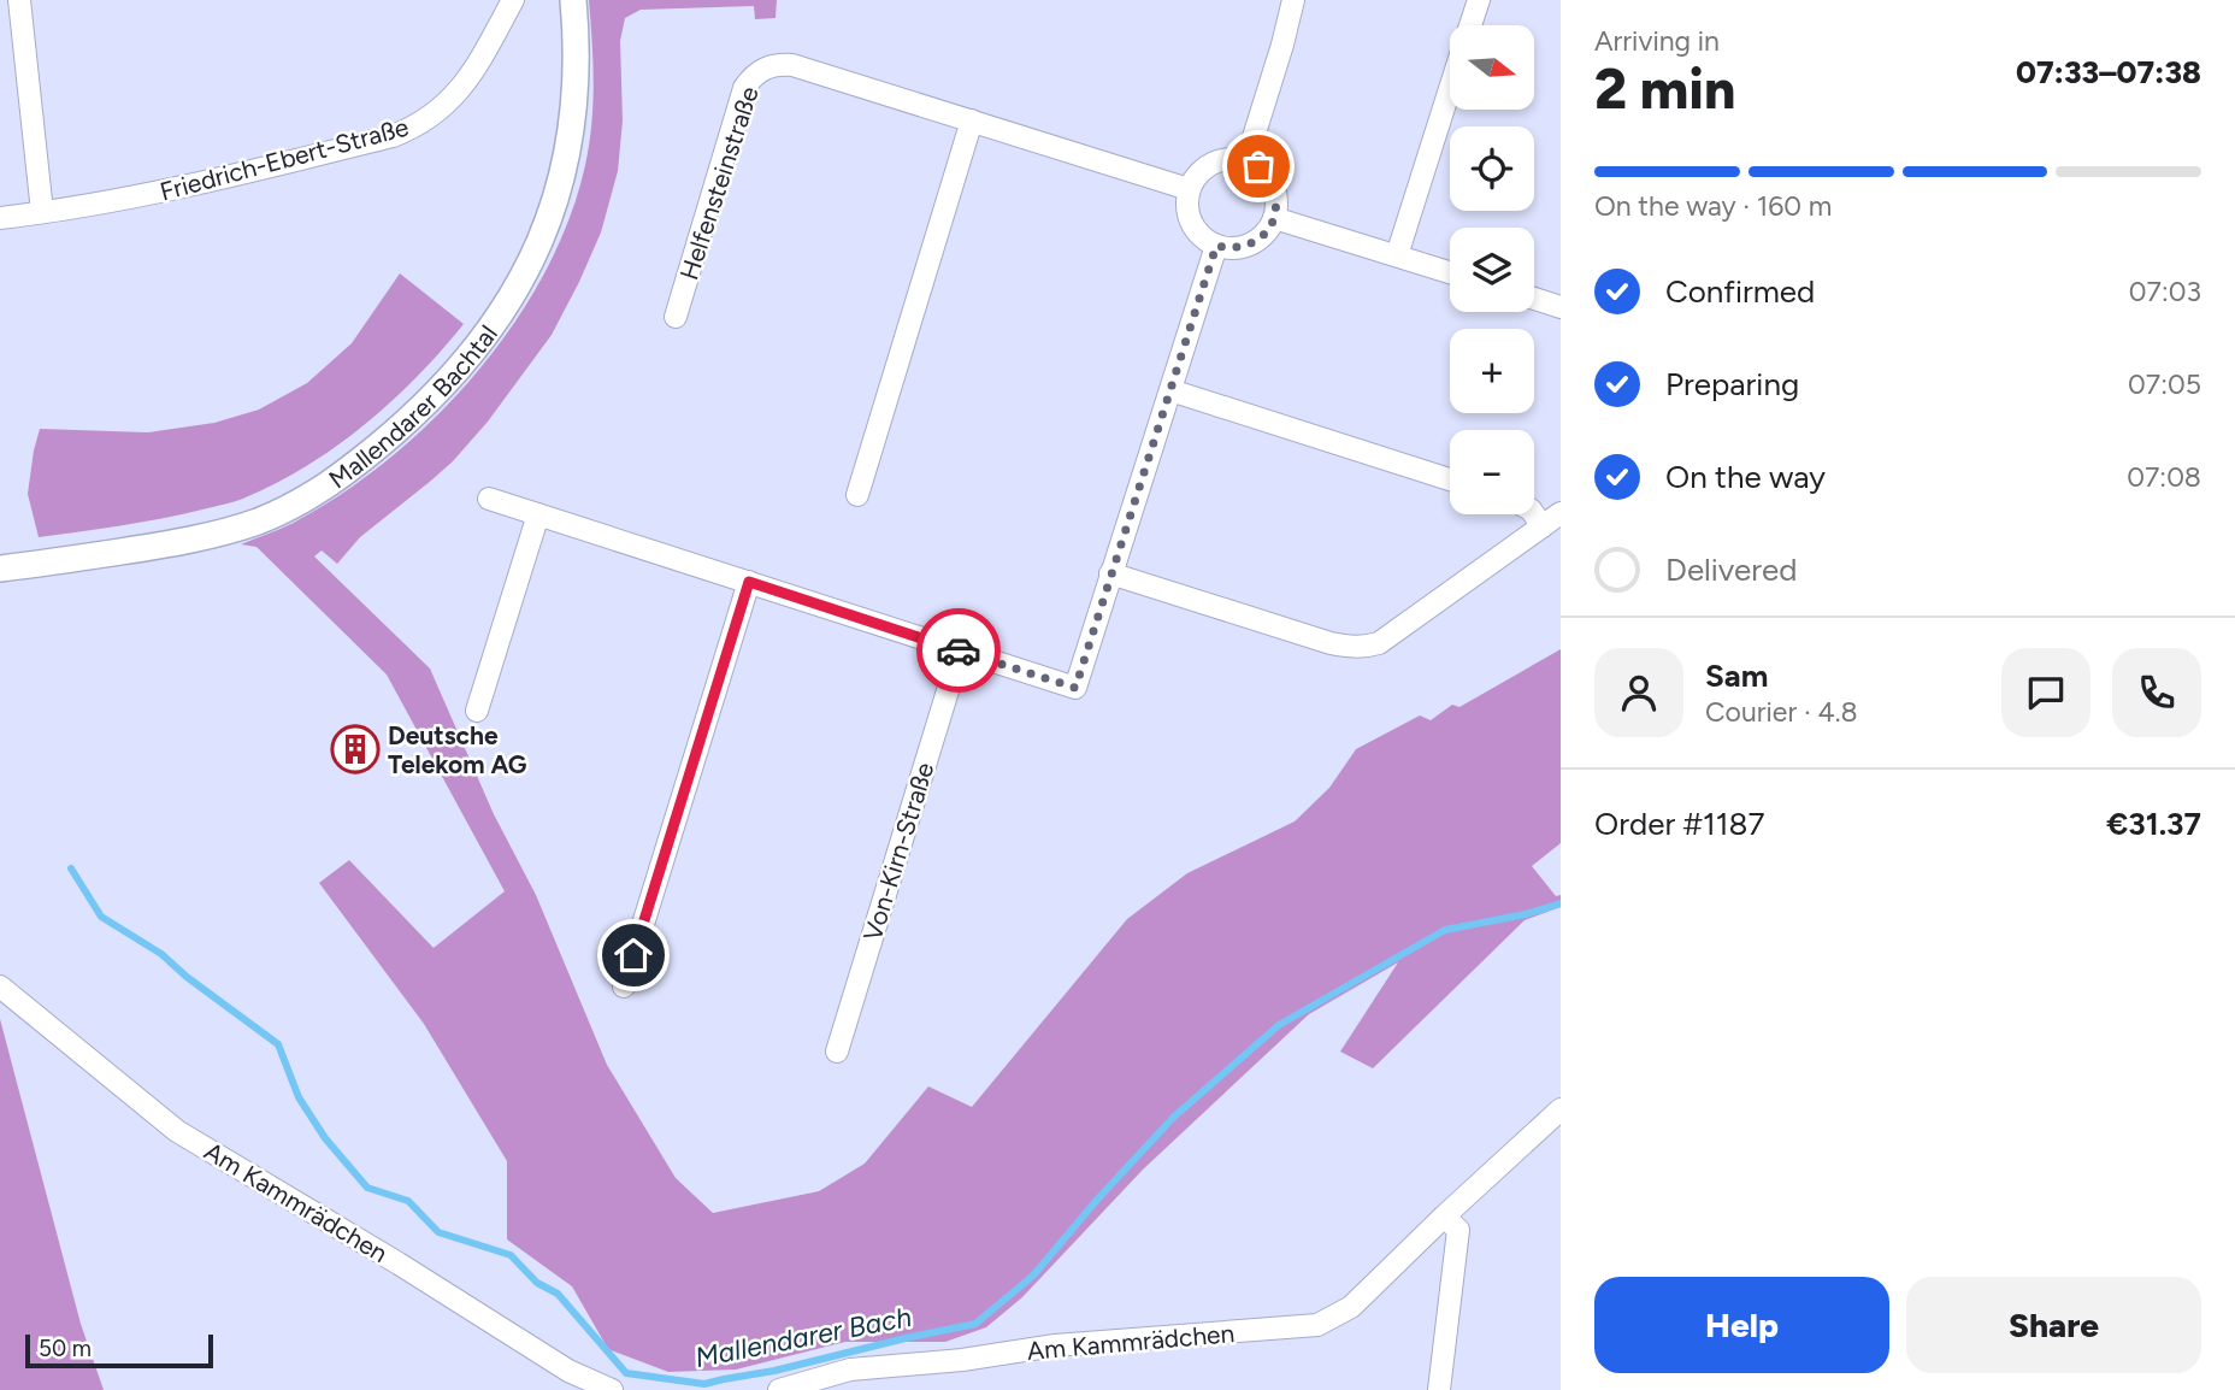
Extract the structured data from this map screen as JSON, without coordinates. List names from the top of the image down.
{
  "streets": {
    "street": [
      "Friedrich-Ebert-Straße",
      "Helfensteinstraße",
      "Mallendarer Bachtal",
      "Von-Kirn-Straße",
      "Am Kammrädchen"
    ]
  },
  "water": ["Mallendarer Bach"],
  "places": {
    "building": ["Deutsche Telekom AG"]
  },
  "scale_bar": "50 m",
  "north": "right",
  "page": {
    "heading": ["2 min", "Arriving in", "07:33–07:38"],
    "panel": [
      "Sam",
      "Courier · 4.8",
      "Order #1187",
      "€31.37"
    ],
    "map_buttons": ["+", "−"],
    "bar": "On the way · 160 m",
    "list": [
      ["Confirmed", "07:03"],
      ["Preparing", "07:05"],
      ["On the way", "07:08"],
      "Delivered"
    ],
    "buttons": ["Help", "Share"],
    "scale": "50 m"
  }
}
